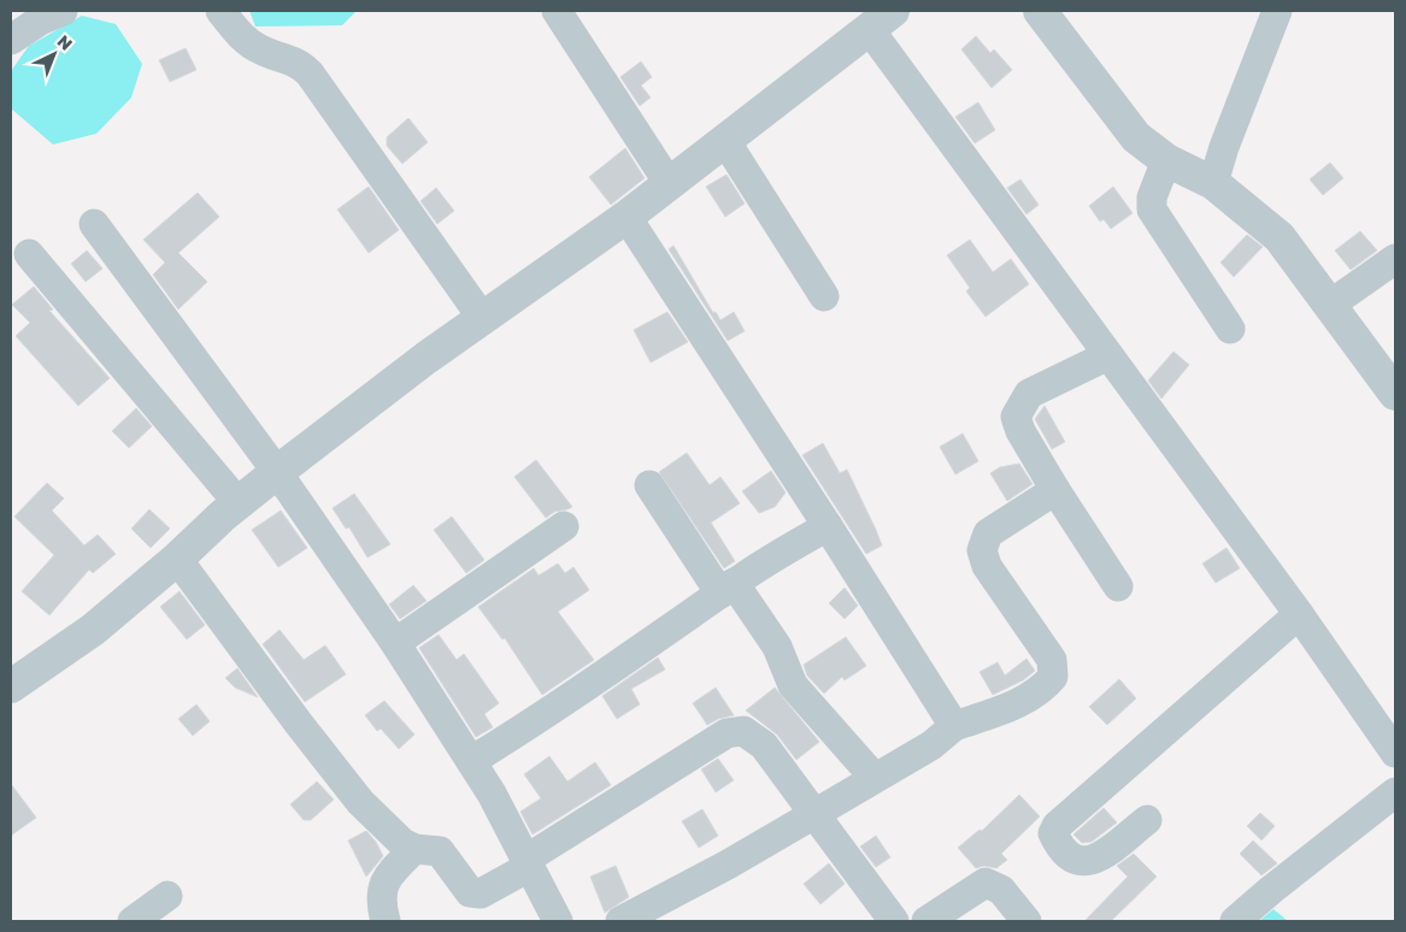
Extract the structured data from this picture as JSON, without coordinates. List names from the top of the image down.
{
  "north": "top right"
}
